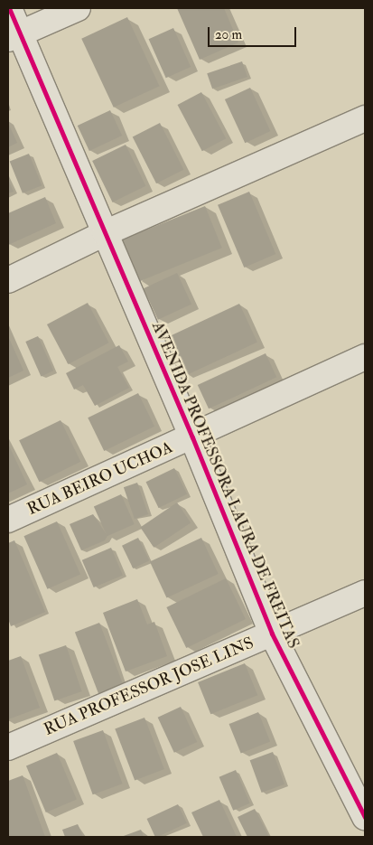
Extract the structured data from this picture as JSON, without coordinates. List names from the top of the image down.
{
  "streets": {
    "street": ["RUA BEIRO UCHOA", "AVENIDA PROFESSORA LAURA DE FREITAS", "RUA PROFESSOR JOSE LINS"]
  },
  "crossings": [
    ["RUA BEIRO UCHOA", "AVENIDA PROFESSORA LAURA DE FREITAS"],
    ["AVENIDA PROFESSORA LAURA DE FREITAS", "RUA PROFESSOR JOSE LINS"]
  ],
  "scale_bar": "20 m"
}
